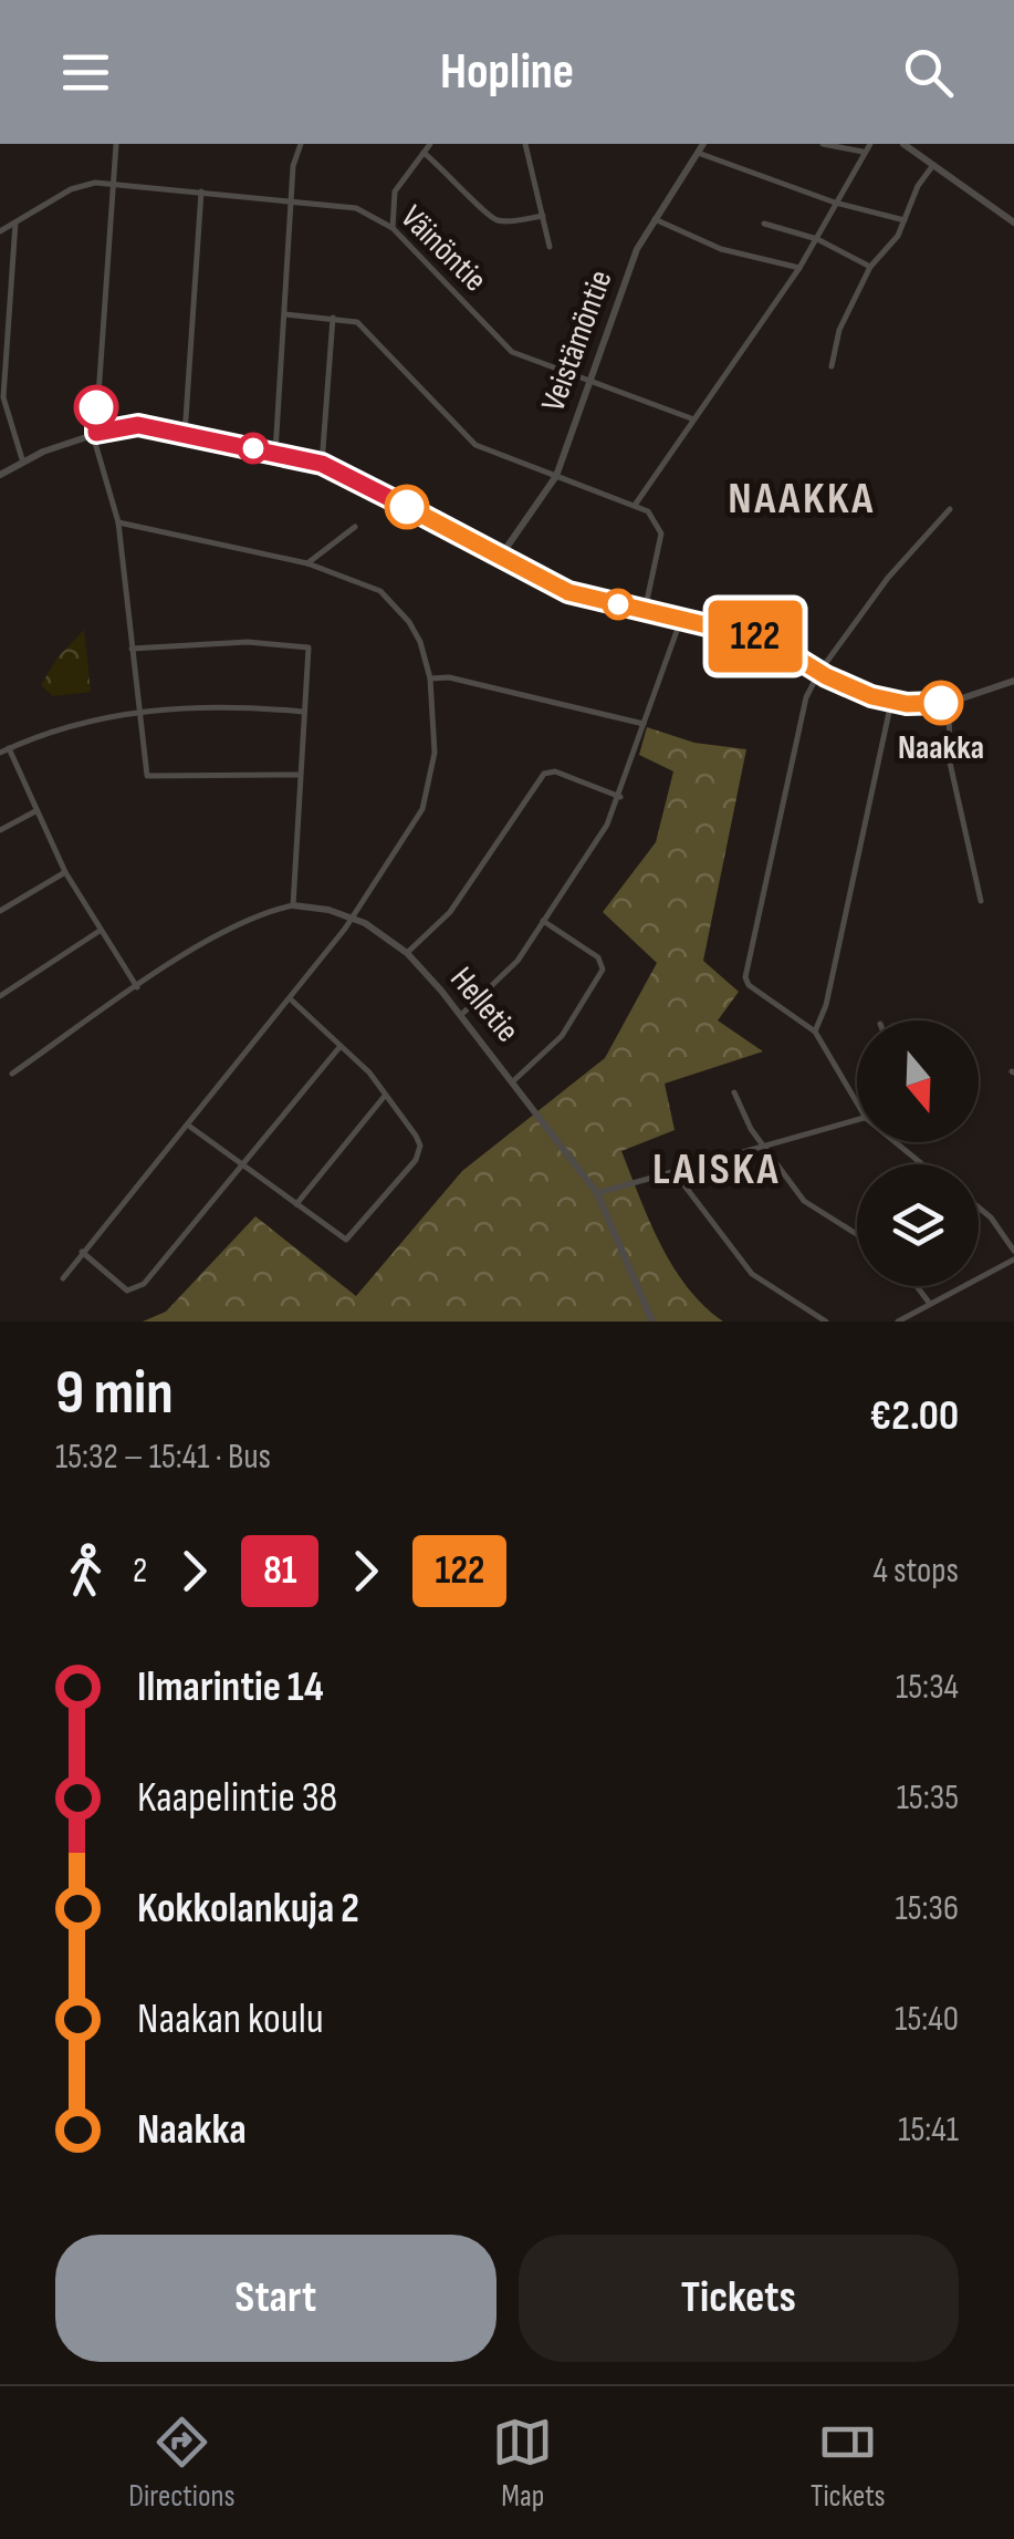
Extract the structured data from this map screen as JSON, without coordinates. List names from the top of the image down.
{
  "streets": {
    "street": ["Väinöntie", "Veistämöntie", "Helletie"]
  },
  "crossings": [
    ["Väinöntie", "Veistämöntie"]
  ],
  "districts": ["NAAKKA", "LAISKA"],
  "places": ["Naakka"],
  "lines": ["bus line 81", "bus line 122"],
  "north": "bottom",
  "page": {
    "header": "Hopline",
    "on_map": "122",
    "heading": ["9 min", "15:32 – 15:41 · Bus", "€2.00"],
    "legs": [
      "2",
      "81",
      "122",
      "4 stops"
    ],
    "list": [
      {
        "name": "Ilmarintie 14",
        "value": "15:34"
      },
      {
        "name": "Kaapelintie 38",
        "value": "15:35"
      },
      {
        "name": "Kokkolankuja 2",
        "value": "15:36"
      },
      {
        "name": "Naakan koulu",
        "value": "15:40"
      },
      {
        "name": "Naakka",
        "value": "15:41"
      }
    ],
    "buttons": ["Start", "Tickets"],
    "tabs": ["Directions", "Map", "Tickets"]
  }
}
